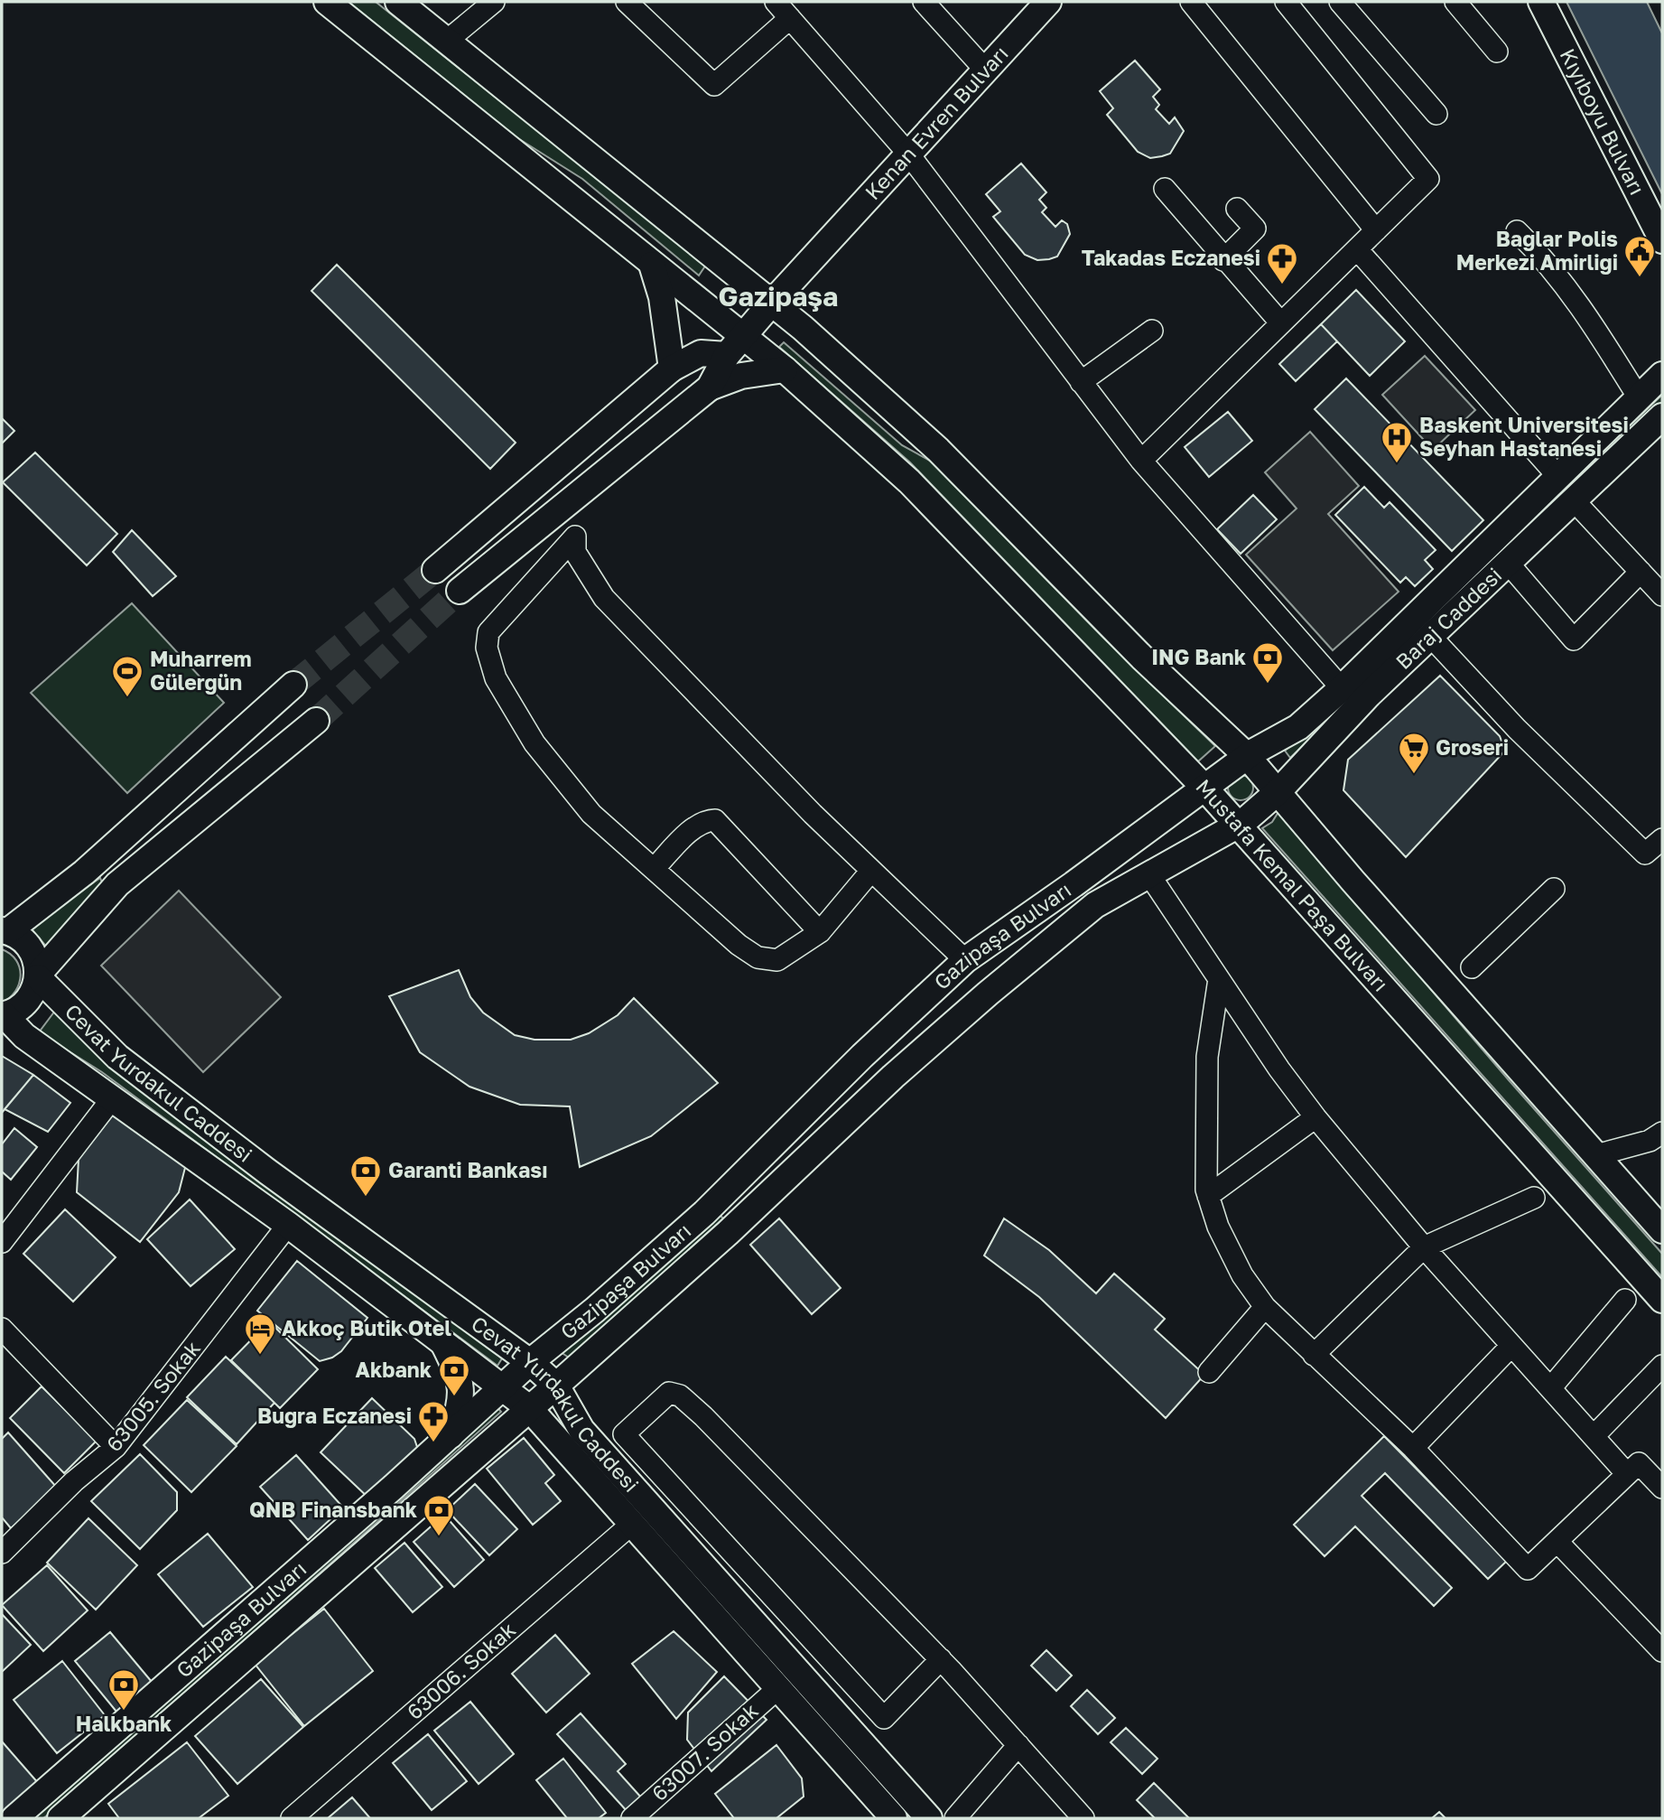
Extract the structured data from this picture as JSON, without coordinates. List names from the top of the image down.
{
  "streets": {
    "main road": [
      "Kıyıboyu Bulvarı",
      "Kenan Evren Bulvarı",
      "Baraj Caddesi",
      "Mustafa Kemal Paşa Bulvarı",
      "Gazipaşa Bulvarı",
      "Cevat Yurdakul Caddesi"
    ],
    "street": ["63005. Sokak", "63006. Sokak", "63007. Sokak"]
  },
  "crossings": [
    ["Kenan Evren Bulvarı", "Mustafa Kemal Paşa Bulvarı"],
    ["Baraj Caddesi", "Mustafa Kemal Paşa Bulvarı"],
    ["Baraj Caddesi", "Gazipaşa Bulvarı"],
    ["Mustafa Kemal Paşa Bulvarı", "Gazipaşa Bulvarı"],
    ["Gazipaşa Bulvarı", "Cevat Yurdakul Caddesi"],
    ["Cevat Yurdakul Caddesi", "63005. Sokak"],
    ["Cevat Yurdakul Caddesi", "63006. Sokak"],
    ["Cevat Yurdakul Caddesi", "63007. Sokak"]
  ],
  "districts": ["Gazipaşa"],
  "places": {
    "public building": ["Bağlar Polis Merkezi Amirliği"],
    "pharmacy": ["Takadas Eczanesi", "Bugra Eczanesi"],
    "hospital": ["Baskent Universitesi Seyhan Hastanesi"],
    "bank": [
      "ING Bank",
      "Garanti Bankası",
      "Akbank",
      "QNB Finansbank",
      "Halkbank"
    ],
    "sports": ["Muharrem Gülergün"],
    "supermarket": ["Groseri"],
    "hotel": ["Akkoç Butik Otel"]
  }
}
